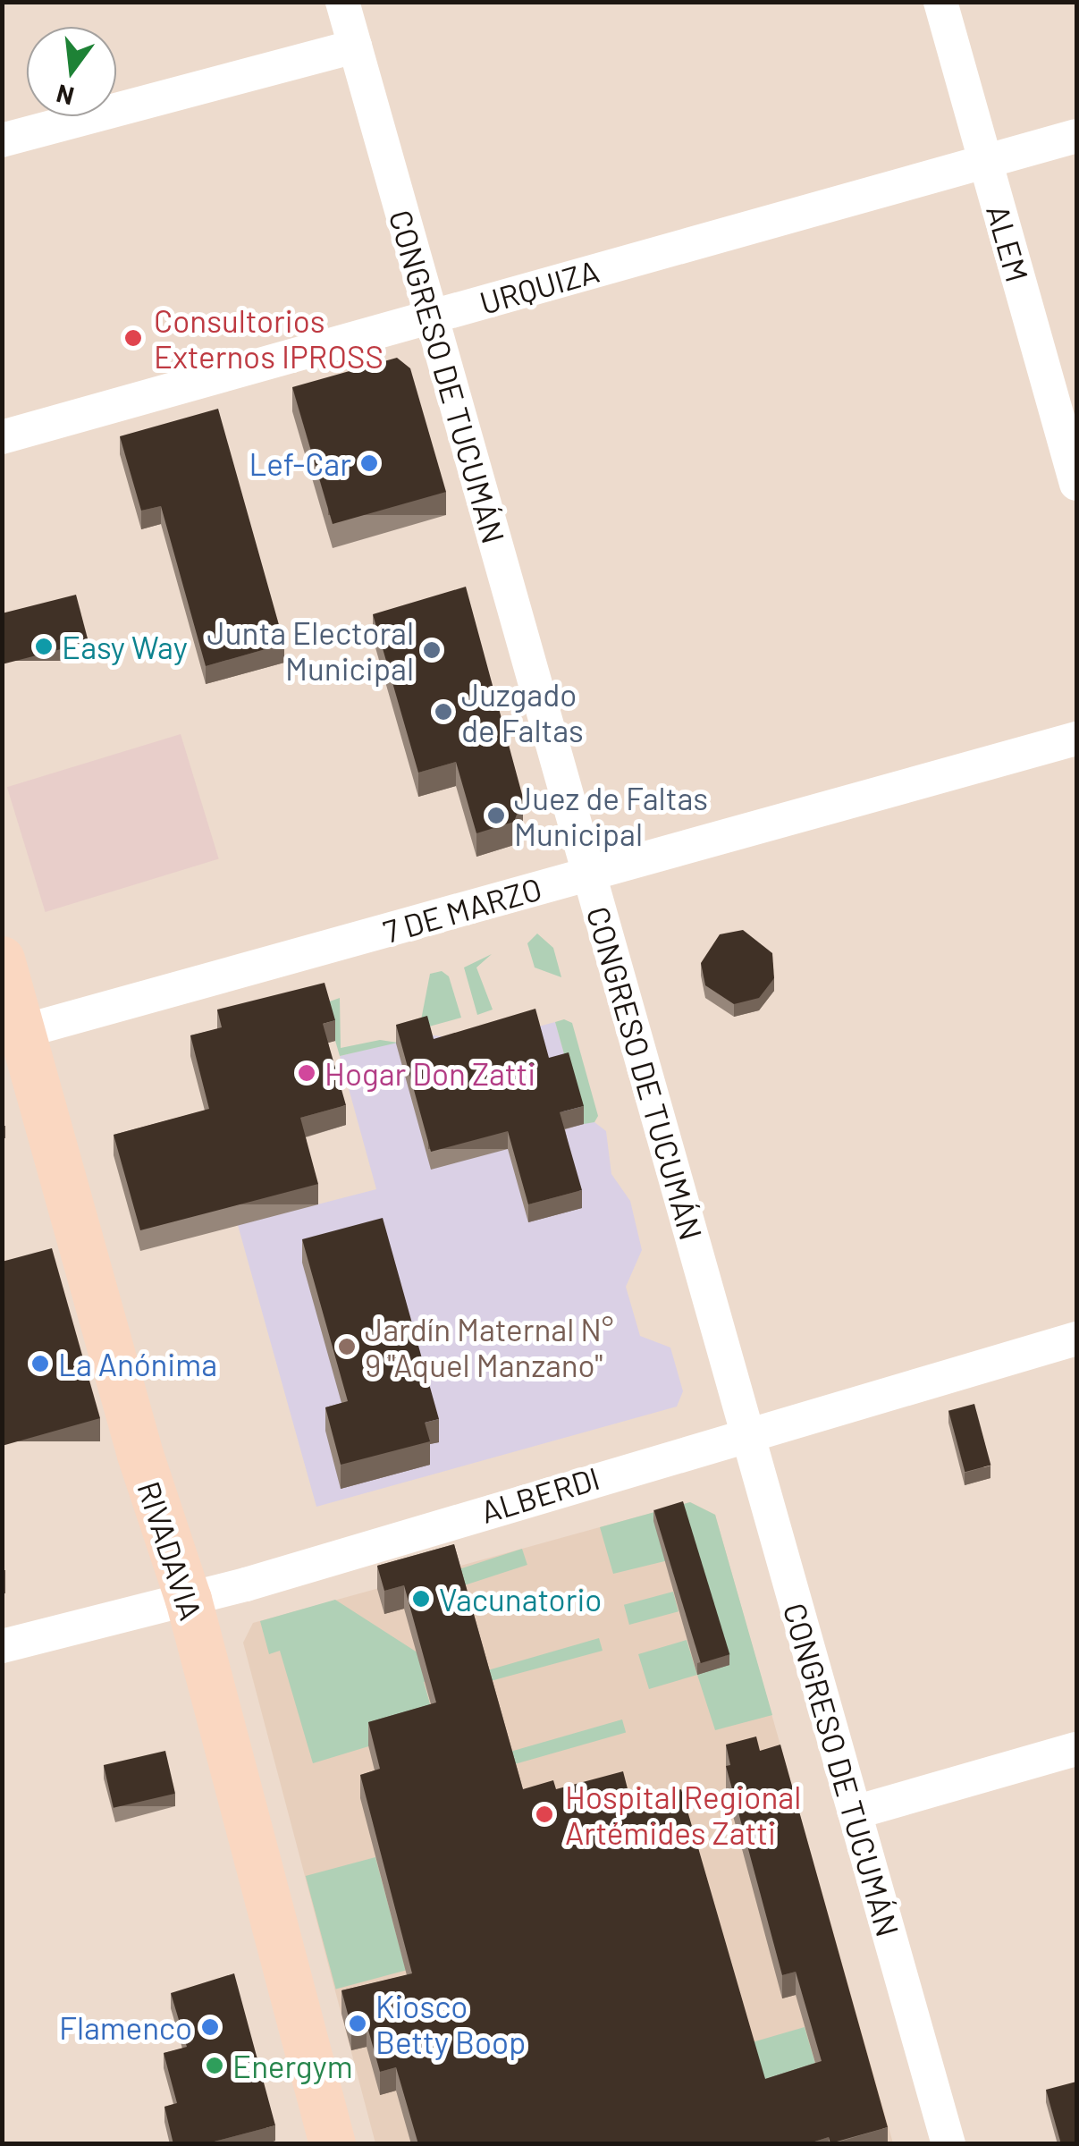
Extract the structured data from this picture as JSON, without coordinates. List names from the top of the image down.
{
  "streets": {
    "main road": ["RIVADAVIA"],
    "street": [
      "ALEM",
      "URQUIZA",
      "CONGRESO DE TUCUMÁN",
      "7 DE MARZO",
      "ALBERDI"
    ]
  },
  "crossings": [
    ["ALEM", "URQUIZA"],
    ["URQUIZA", "CONGRESO DE TUCUMÁN"],
    ["CONGRESO DE TUCUMÁN", "7 DE MARZO"],
    ["CONGRESO DE TUCUMÁN", "ALBERDI"],
    ["7 DE MARZO", "RIVADAVIA"],
    ["ALBERDI", "RIVADAVIA"]
  ],
  "places": [
    "Consultorios Externos IPROSS",
    "Lef-Car",
    "Easy Way",
    "Junta Electoral Municipal",
    "Juzgado de Faltas",
    "Juez de Faltas Municipal",
    "Hogar Don Zatti",
    "Jardín Maternal N° 9 \"Aquel Manzano\"",
    "La Anónima",
    "Vacunatorio",
    "Hospital Regional Artémides Zatti",
    "Kiosco Betty Boop",
    "Flamenco",
    "Energym"
  ],
  "north": "bottom"
}
